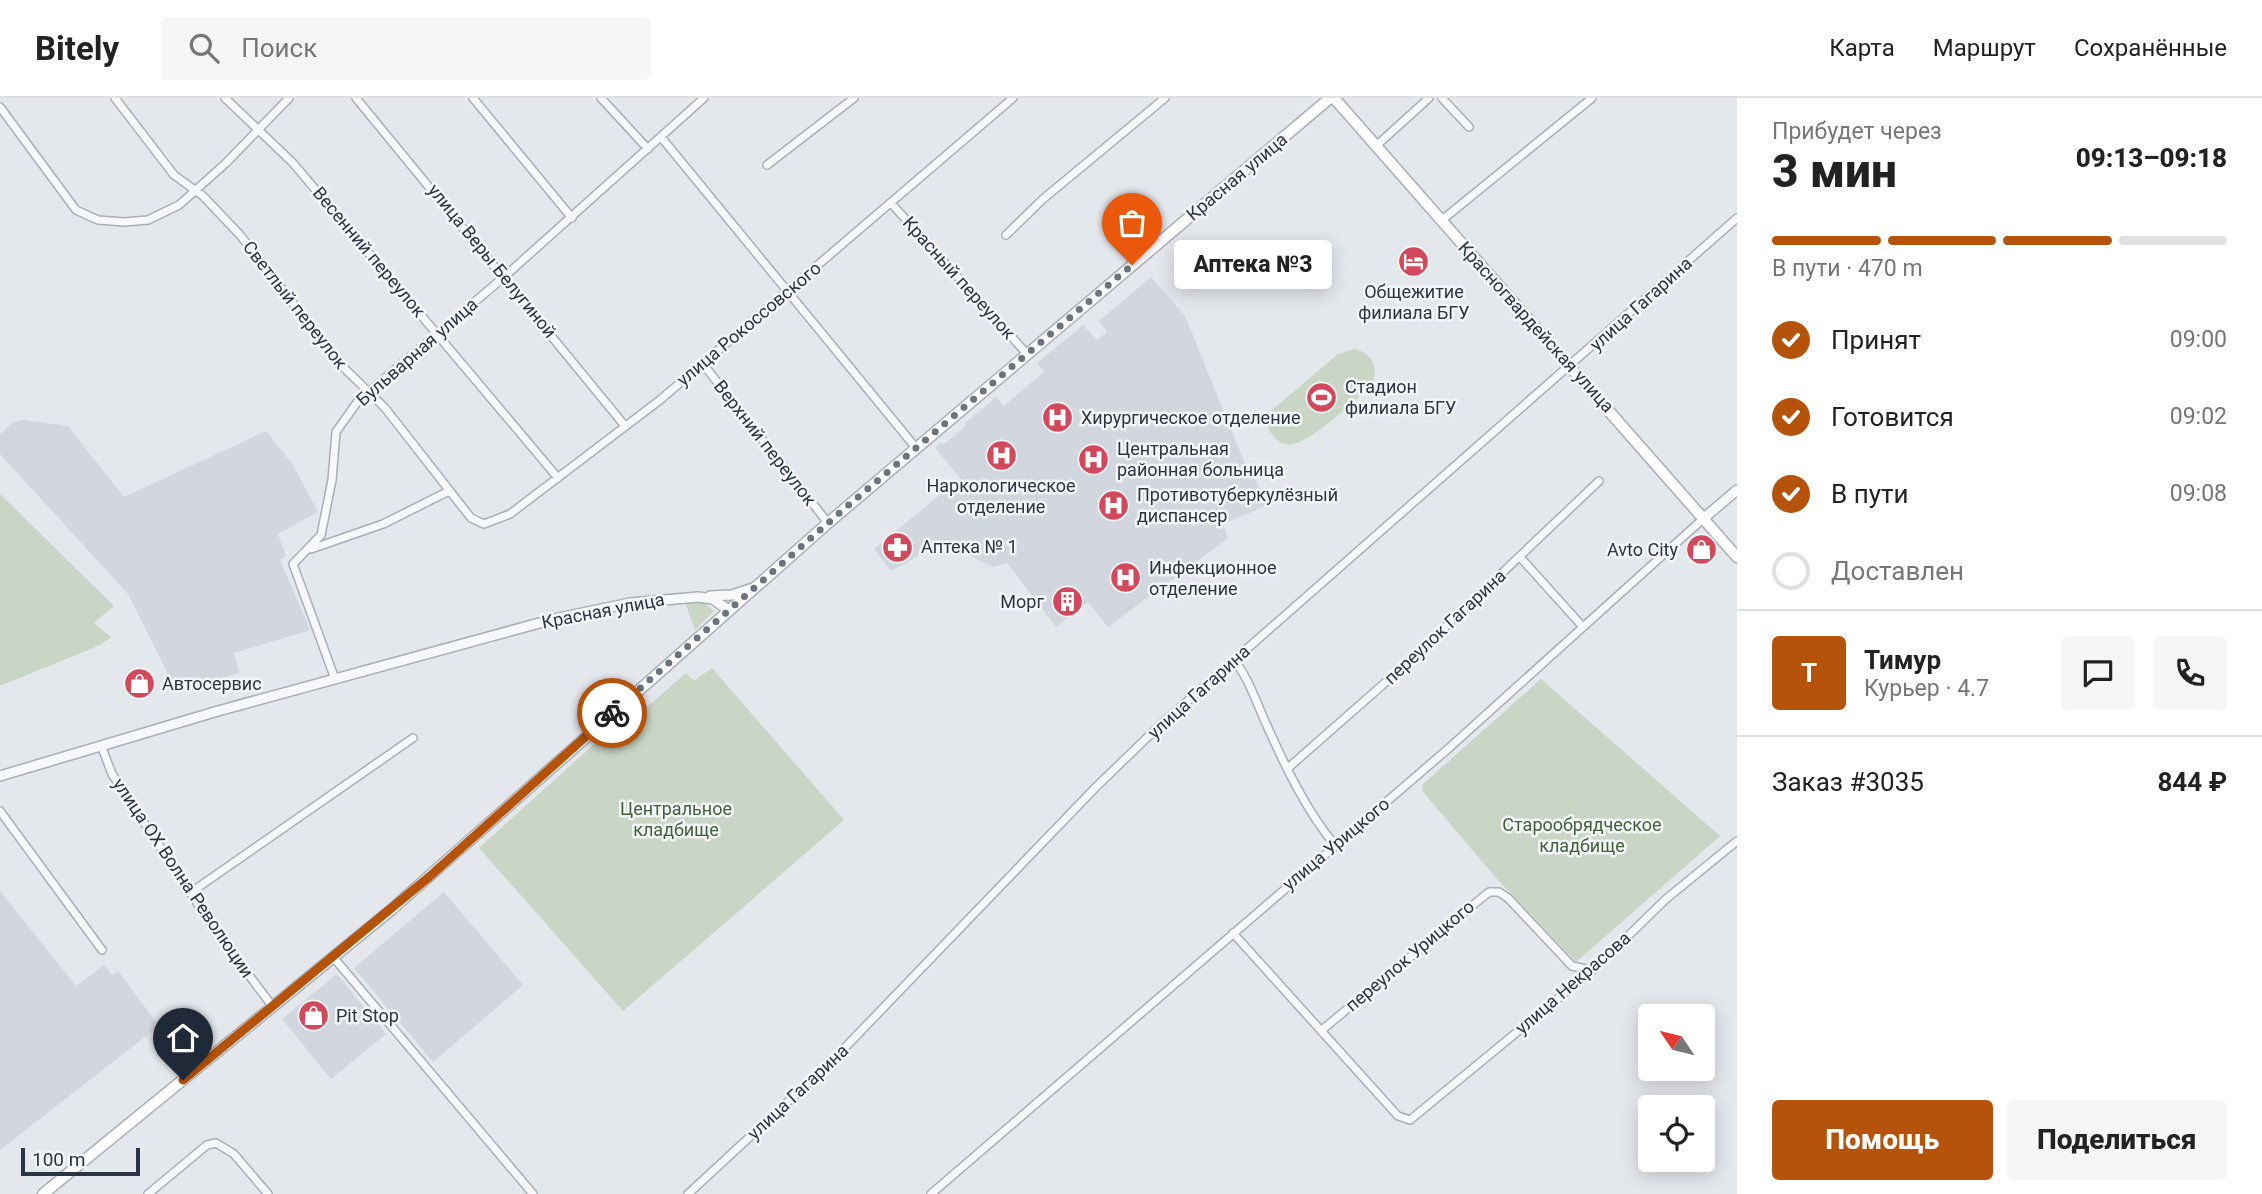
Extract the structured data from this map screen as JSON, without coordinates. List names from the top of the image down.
{
  "streets": {
    "main road": ["Красная улица", "Красногвардейская улица"],
    "street": [
      "Весенний переулок",
      "улица Веры Белугиной",
      "Красный переулок",
      "улица Гагарина",
      "Светлый переулок",
      "улица Рокоссовского",
      "Бульварная улица",
      "Верхний переулок",
      "переулок Гагарина",
      "улица Урицкого",
      "улица ОХ Волна Революции",
      "переулок Урицкого",
      "улица Некрасова"
    ]
  },
  "crossings": [
    ["Красная улица", "Красный переулок"],
    ["Красная улица", "Красногвардейская улица"],
    ["Красная улица", "Бульварная улица"],
    ["Красная улица", "Верхний переулок"],
    ["Красная улица", "улица ОХ Волна Революции"],
    ["Весенний переулок", "улица Рокоссовского"],
    ["Весенний переулок", "Бульварная улица"],
    ["улица Веры Белугиной", "улица Рокоссовского"],
    ["улица Веры Белугиной", "Бульварная улица"],
    ["Красный переулок", "улица Рокоссовского"],
    ["улица Гагарина", "Красногвардейская улица"],
    ["Светлый переулок", "улица Рокоссовского"],
    ["Светлый переулок", "Бульварная улица"],
    ["улица Рокоссовского", "Верхний переулок"],
    ["Красногвардейская улица", "улица Урицкого"],
    ["переулок Урицкого", "улица Некрасова"]
  ],
  "parks": ["Центральное кладбище", "Старообрядческое кладбище"],
  "places": {
    "hotel": ["Общежитие филиала БГУ"],
    "other": ["Аптека №3"],
    "sports": ["Стадион филиала БГУ"],
    "hospital": [
      "Хирургическое отделение",
      "Наркологическое отделение",
      "Центральная районная больница",
      "Противотуберкулёзный диспансер",
      "Инфекционное отделение"
    ],
    "pharmacy": ["Аптека № 1"],
    "shop": ["Avto City", "Автосервис", "Pit Stop"],
    "building": ["Морг"]
  },
  "scale_bar": "100 m",
  "north": "top left",
  "page": {
    "header": "Bitely",
    "search": "Поиск",
    "nav": ["Карта", "Маршрут", "Сохранённые"],
    "heading": ["3 мин", "Прибудет через", "09:13–09:18"],
    "panel": [
      "Тимур",
      "Курьер · 4.7",
      "Заказ #3035",
      "844 ₽"
    ],
    "bar": "В пути · 470 m",
    "bubble": "Аптека №3",
    "list": [
      ["Принят", "09:00"],
      ["Готовится", "09:02"],
      ["В пути", "09:08"],
      "Доставлен"
    ],
    "round": "Т",
    "buttons": ["Помощь", "Поделиться"],
    "scale": "100 m"
  }
}
